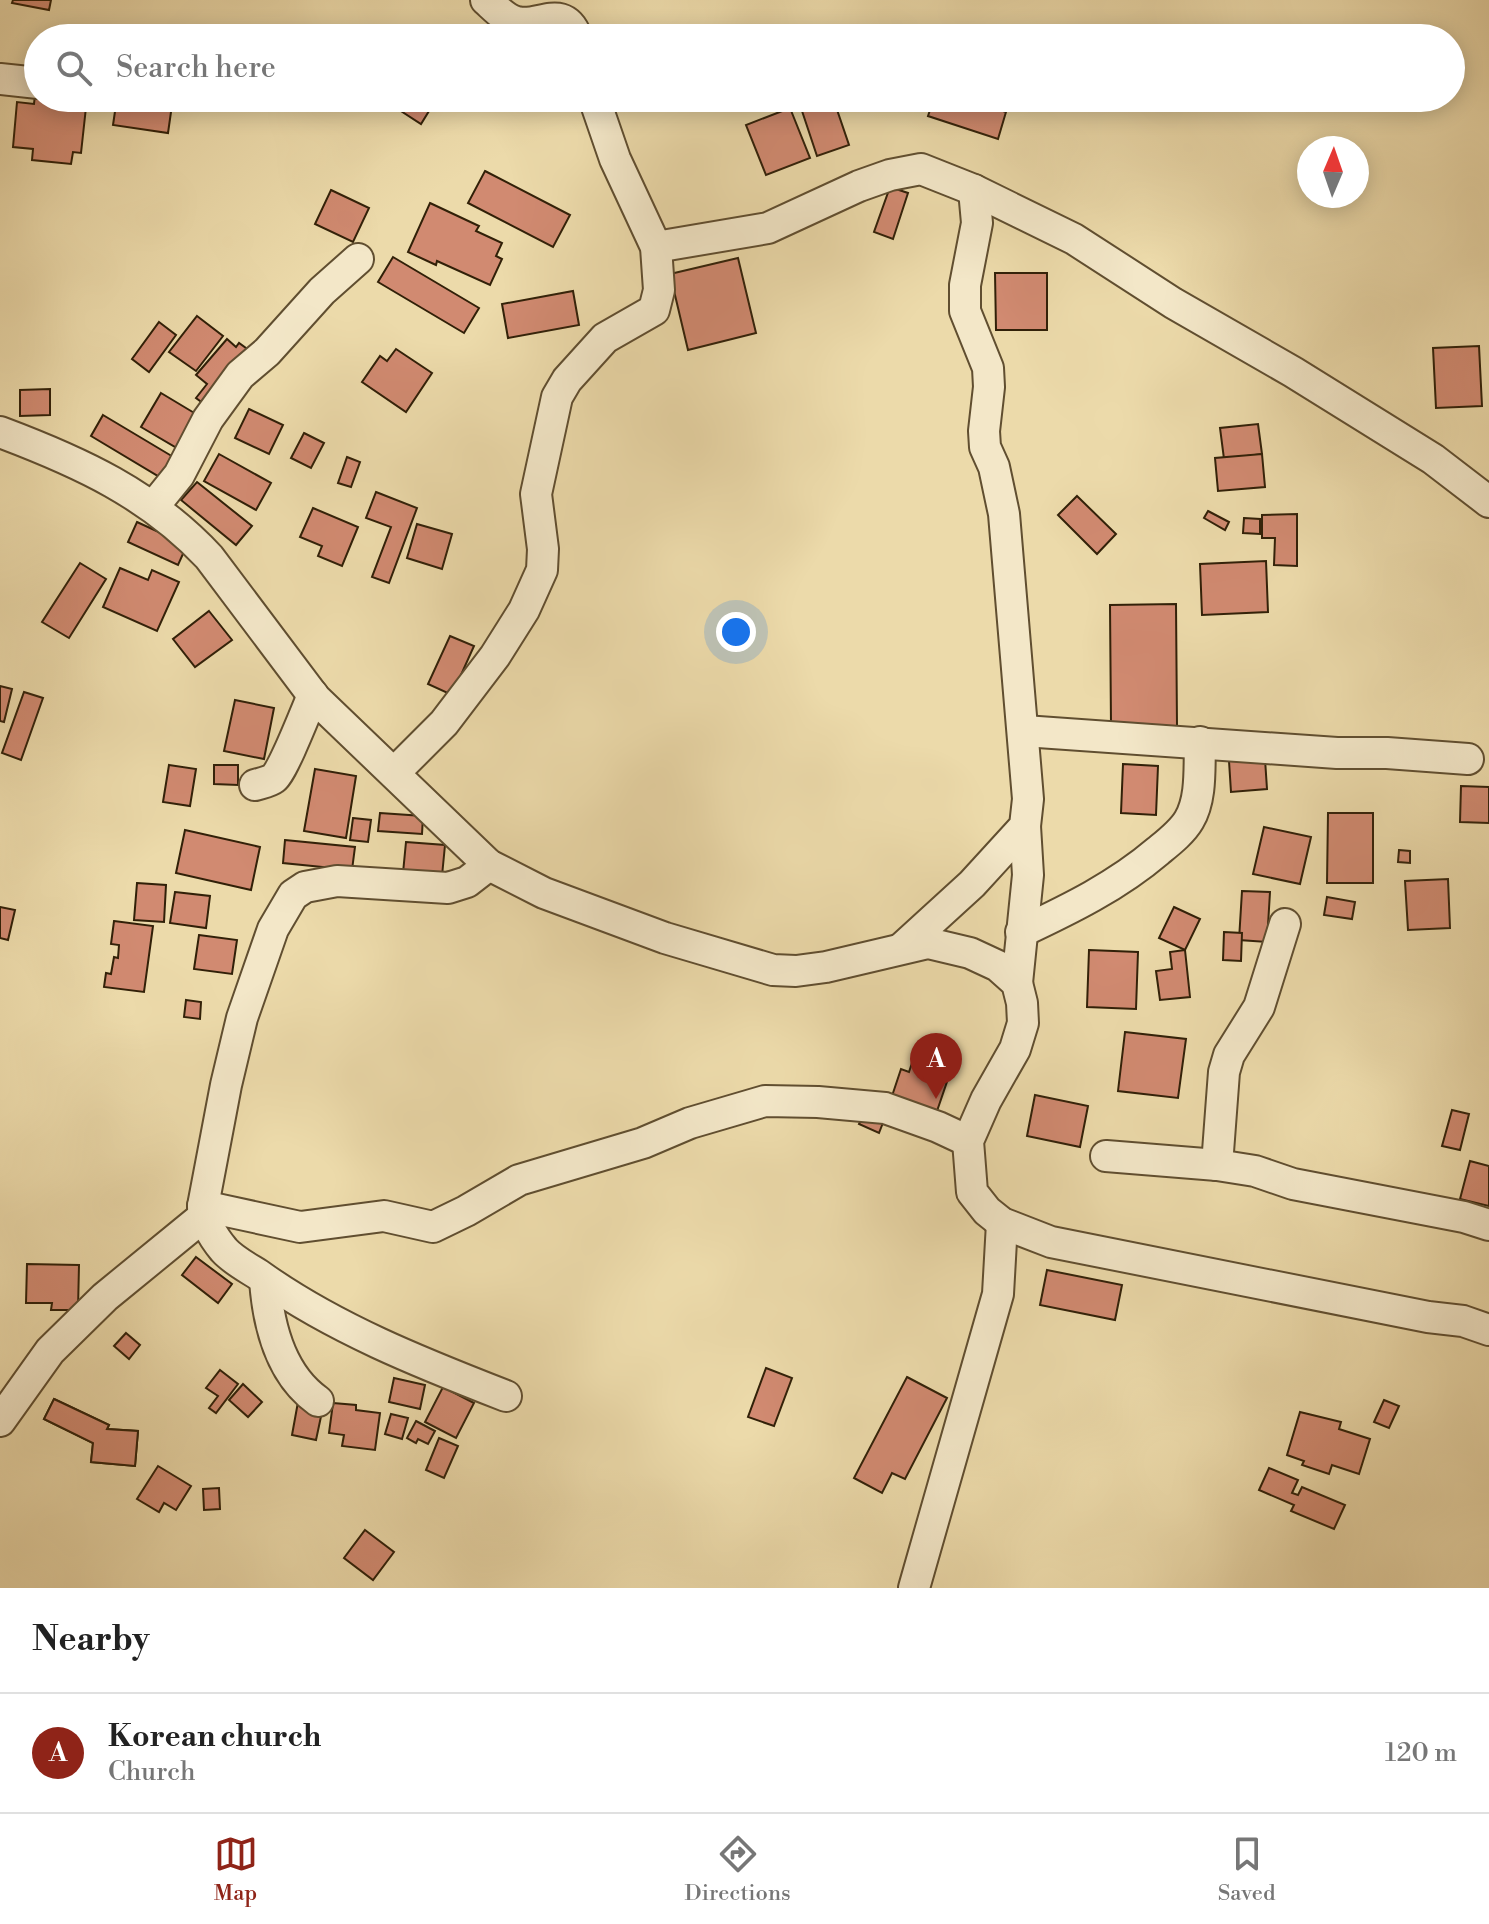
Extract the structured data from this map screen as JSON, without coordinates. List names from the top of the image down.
{
  "north": "top",
  "page": {
    "search": "Search here",
    "pins": "A",
    "heading": "Nearby",
    "list": [
      {
        "mark": "A",
        "name": "Korean church",
        "note": "Church",
        "value": "120 m"
      }
    ],
    "nav": ["Map", "Directions", "Saved"]
  }
}
